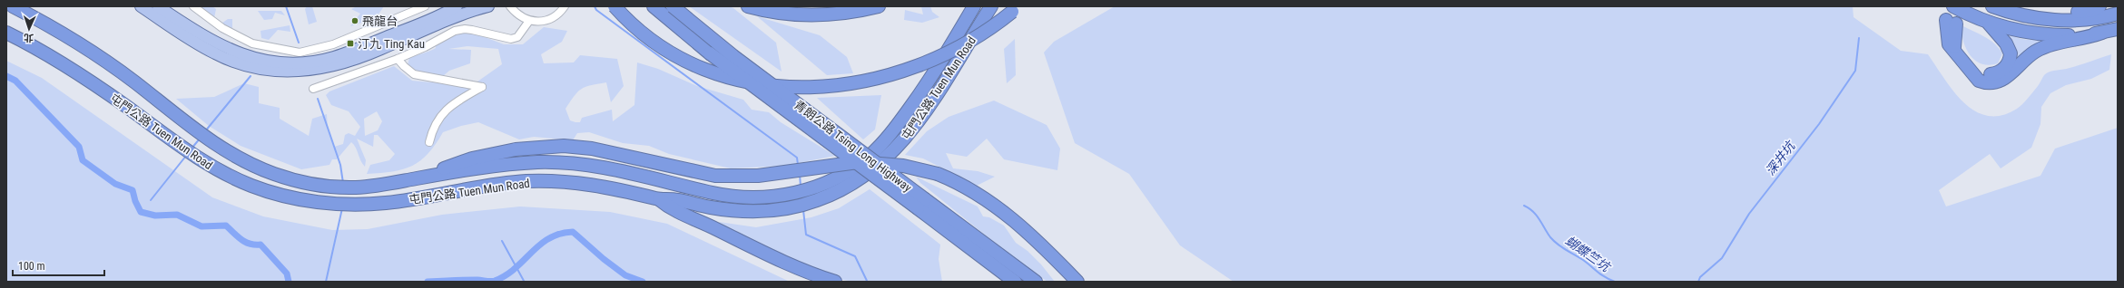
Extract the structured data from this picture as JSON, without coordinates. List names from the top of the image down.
{
  "streets": {
    "highway": ["屯門公路 Tuen Mun Road", "青朗公路 Tsing Long Highway"]
  },
  "water": ["深井坑", "蝴蝶竺坑"],
  "places": {
    "other": ["飛龍台"],
    "transit": ["汀九 Ting Kau"]
  },
  "scale_bar": "100 m",
  "north": "bottom"
}
